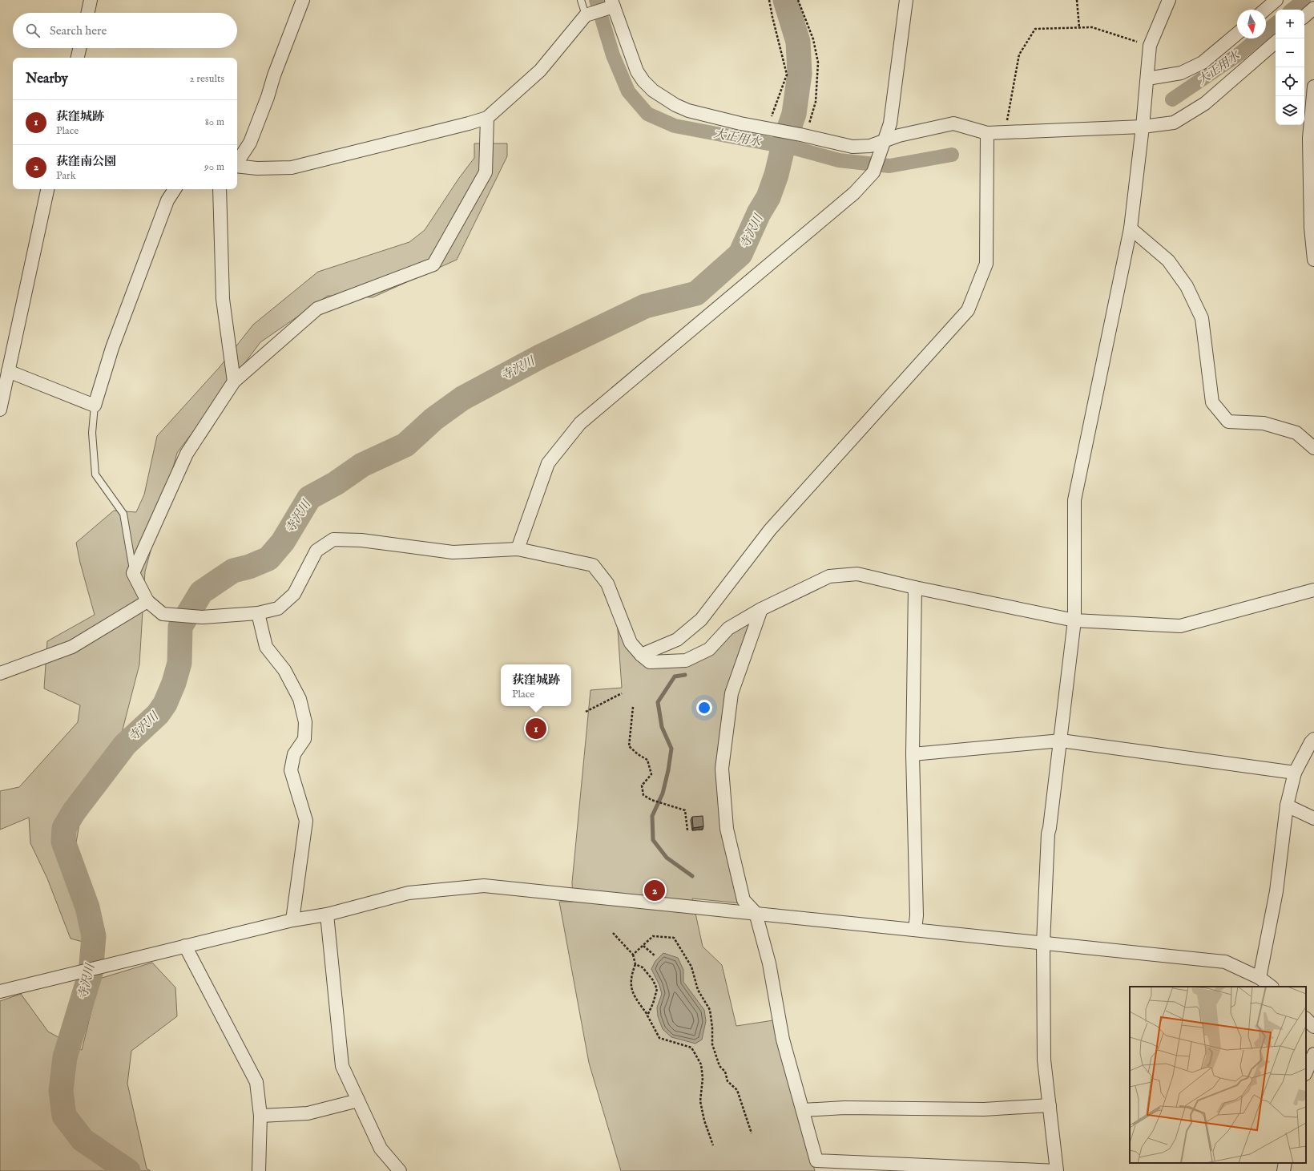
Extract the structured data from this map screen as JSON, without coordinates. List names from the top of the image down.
{
  "water": ["大正用水", "寺沢川"],
  "north": "bottom",
  "page": {
    "map_buttons": ["+", "−"],
    "search": "Search here",
    "heading": ["Nearby", "2 results"],
    "list": [
      {
        "mark": "1",
        "name": "荻窪城跡",
        "note": "Place",
        "value": "80 m"
      },
      {
        "mark": "2",
        "name": "荻窪南公園",
        "note": "Park",
        "value": "90 m"
      }
    ],
    "popup": ["荻窪城跡", "Place"],
    "pins": ["1", "2"]
  }
}
